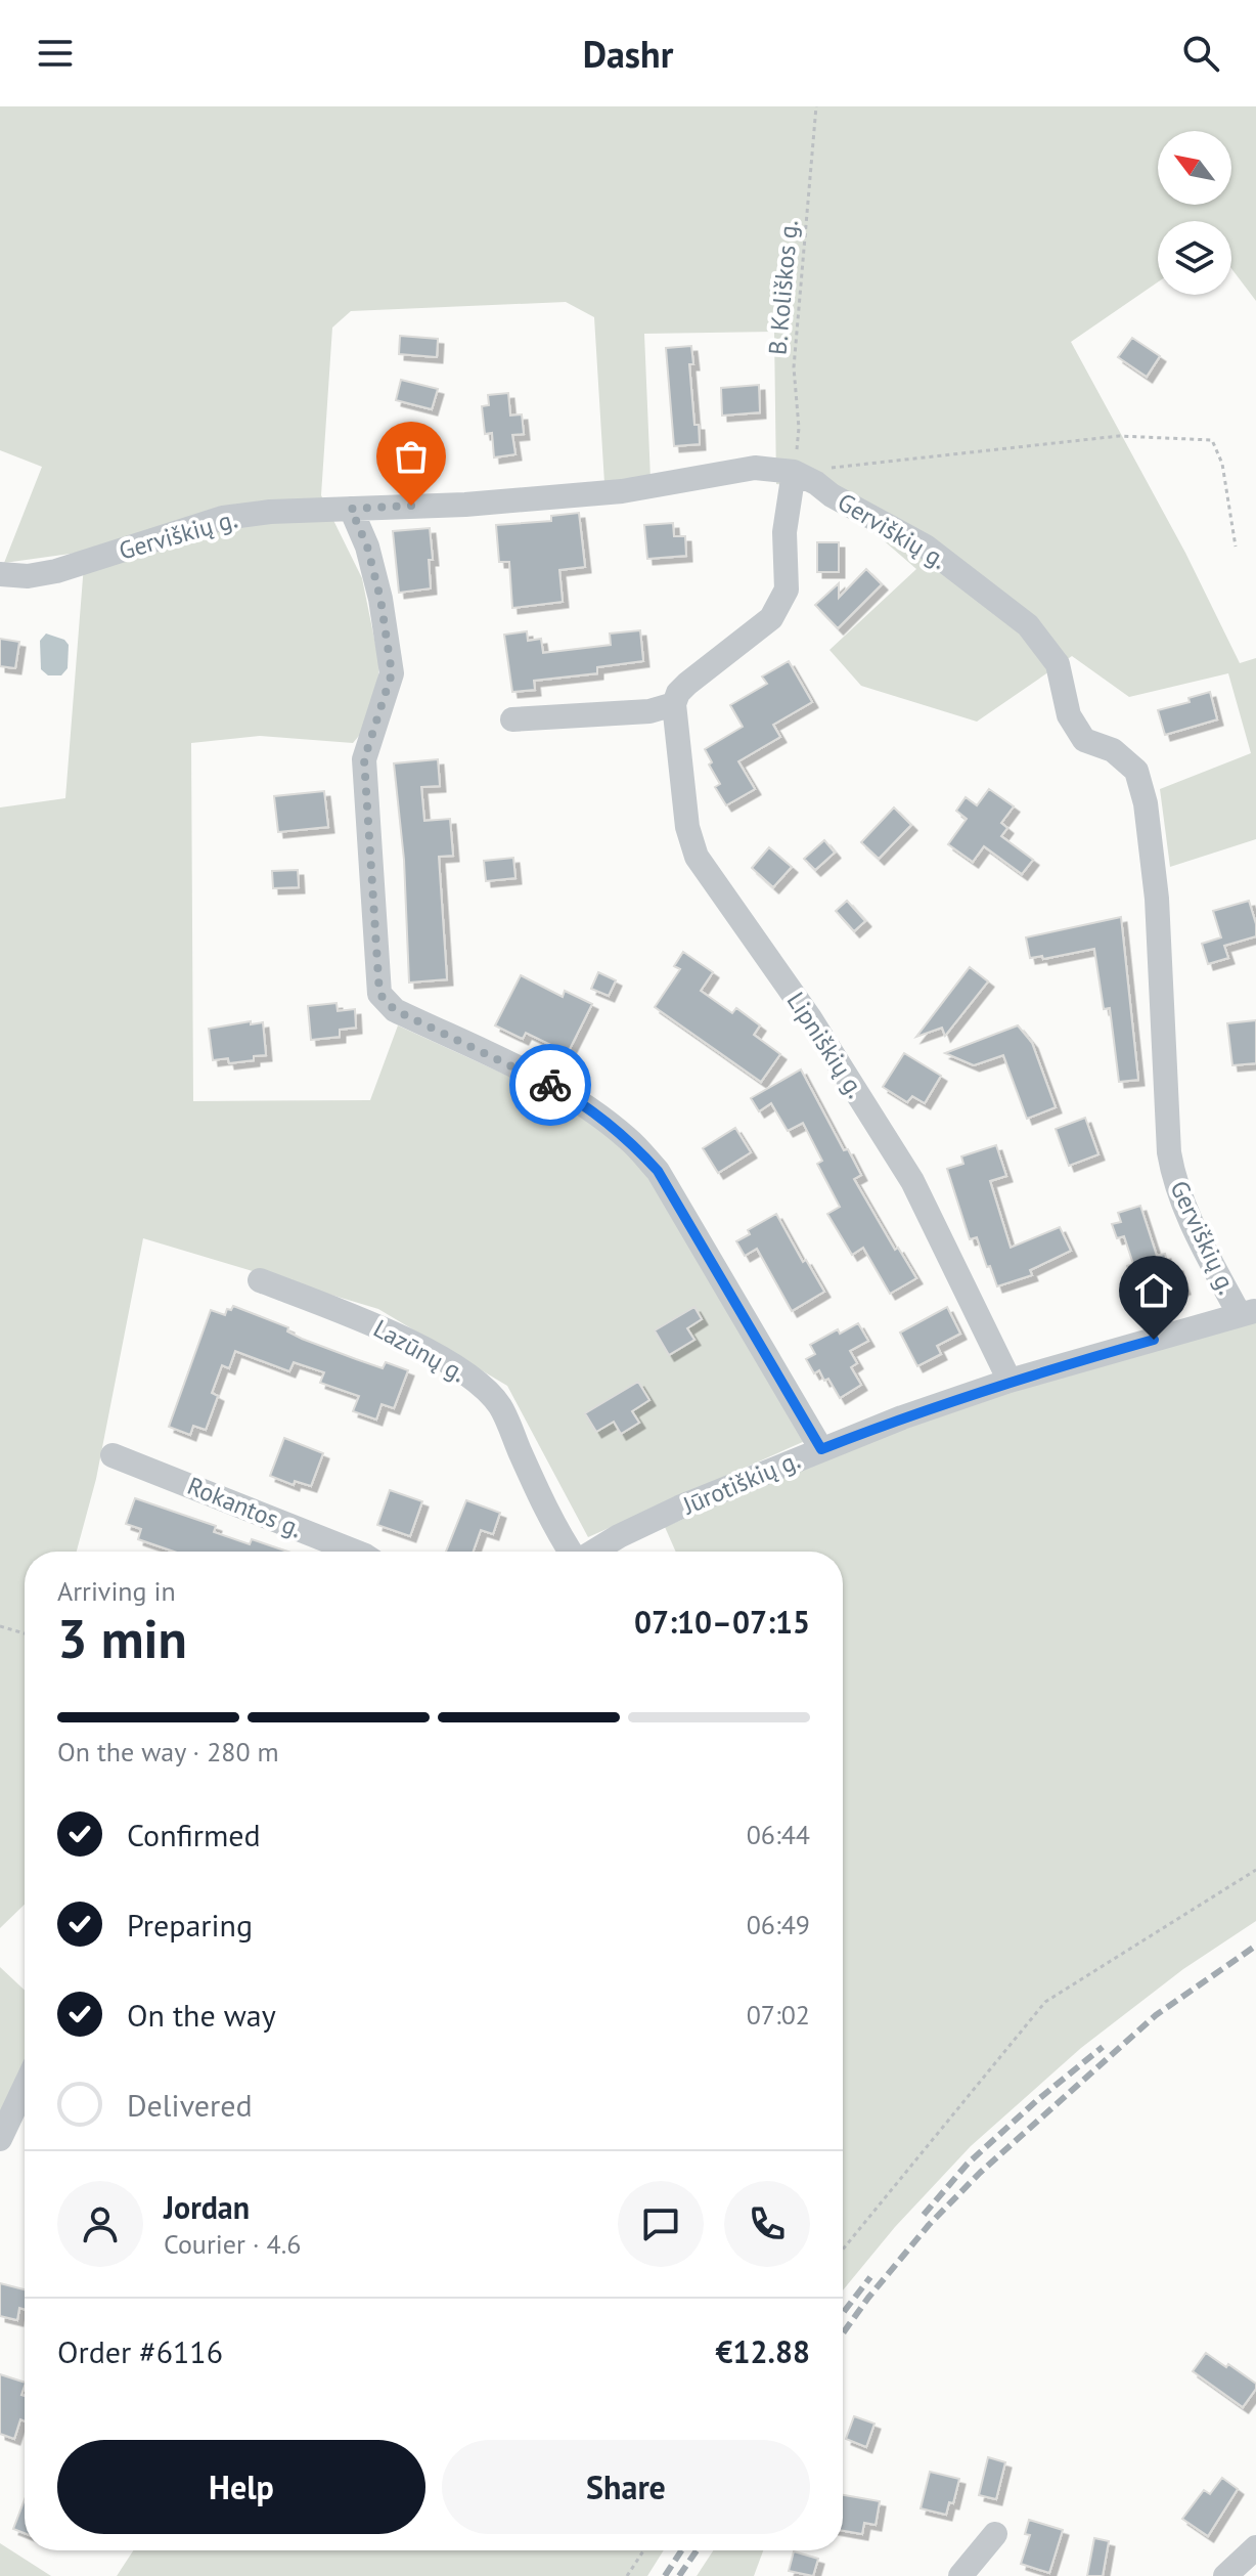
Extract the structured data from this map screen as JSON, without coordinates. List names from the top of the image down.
{
  "streets": {
    "street": [
      "Gerviškių g.",
      "Lipniškių g.",
      "Lazūnų g.",
      "Jūrotiškių g.",
      "Rokantos g."
    ],
    "path": ["B. Koliškos g."]
  },
  "crossings": [
    ["B. Koliškos g.", "Gerviškių g."],
    ["Gerviškių g.", "Jūrotiškių g."],
    ["Lipniškių g.", "Jūrotiškių g."]
  ],
  "north": "top left",
  "page": {
    "header": "Dashr",
    "heading": ["3 min", "Arriving in", "07:10–07:15"],
    "panel": [
      "Jordan",
      "Courier · 4.6",
      "Order #6116",
      "€12.88"
    ],
    "bar": "On the way · 280 m",
    "list": [
      ["Confirmed", "06:44"],
      ["Preparing", "06:49"],
      ["On the way", "07:02"],
      "Delivered"
    ],
    "buttons": ["Help", "Share"]
  }
}
